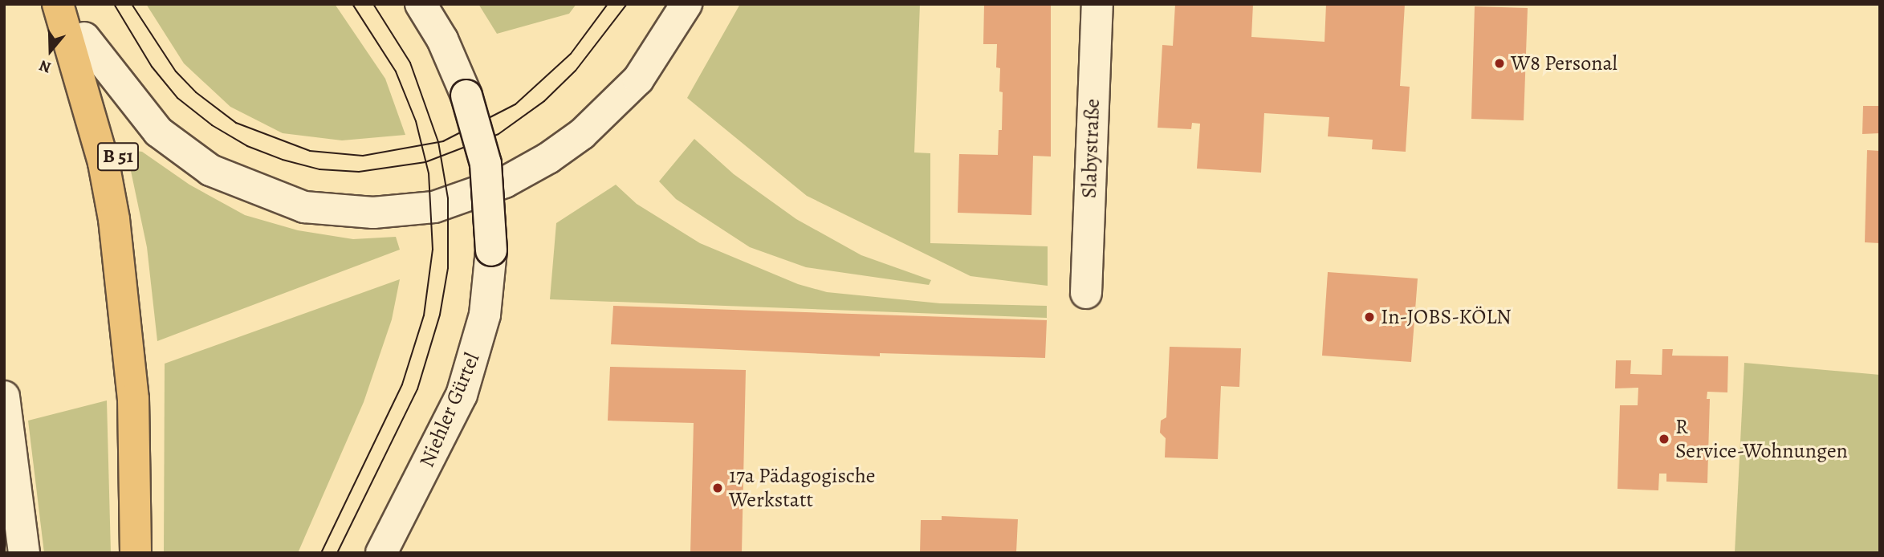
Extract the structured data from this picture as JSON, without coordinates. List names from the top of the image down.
{
  "streets": {
    "main road": ["Slabystraße", "B 51", "Niehler Gürtel"]
  },
  "places": [
    "W8 Personal",
    "In-JOBS-KÖLN",
    "R Service-Wohnungen",
    "17a Pädagogische Werkstatt"
  ],
  "north": "bottom"
}
